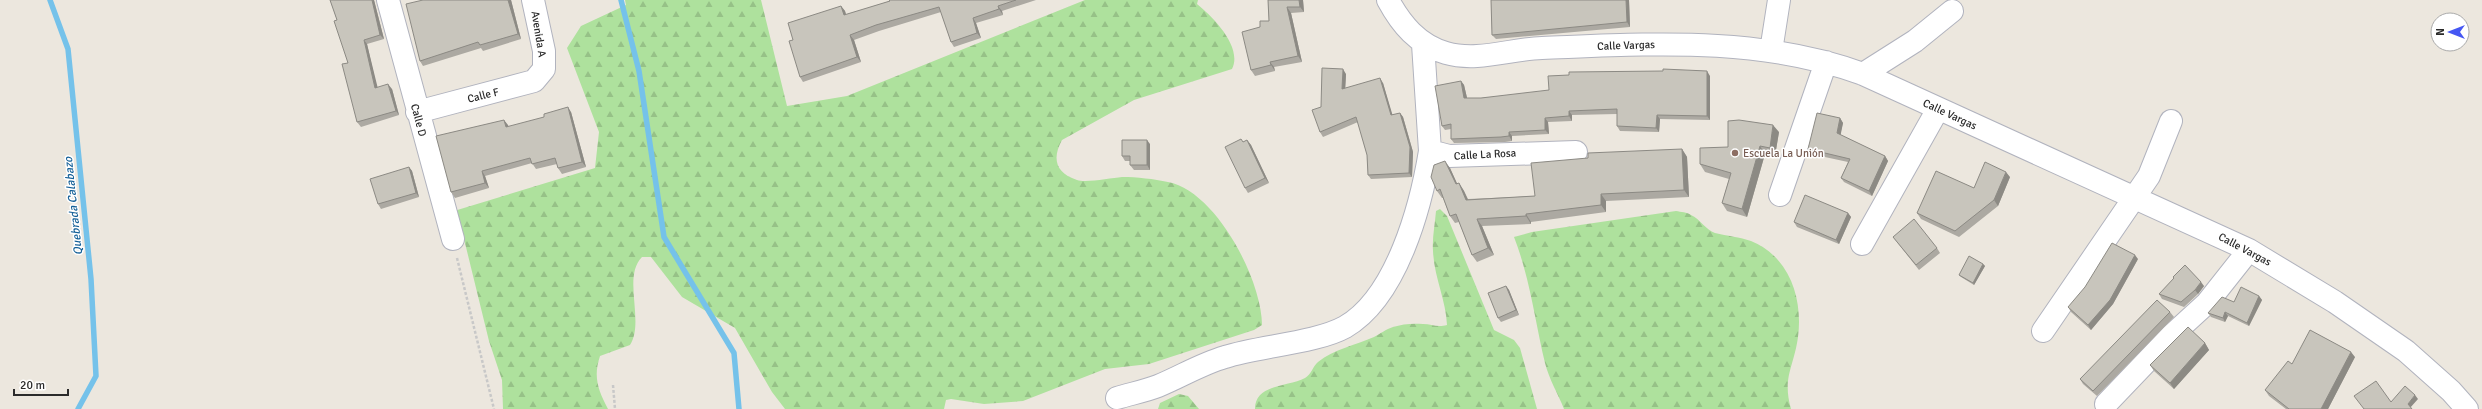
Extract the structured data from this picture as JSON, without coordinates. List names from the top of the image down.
{
  "streets": {
    "street": [
      "Avenida A",
      "Calle Vargas",
      "Calle F",
      "Calle D",
      "Calle La Rosa"
    ]
  },
  "crossings": [
    ["Avenida A", "Calle F"],
    ["Calle F", "Calle D"]
  ],
  "water": ["Quebrada Calabazo"],
  "places": ["Escuela La Unión"],
  "scale_bar": "20 m",
  "north": "left"
}
